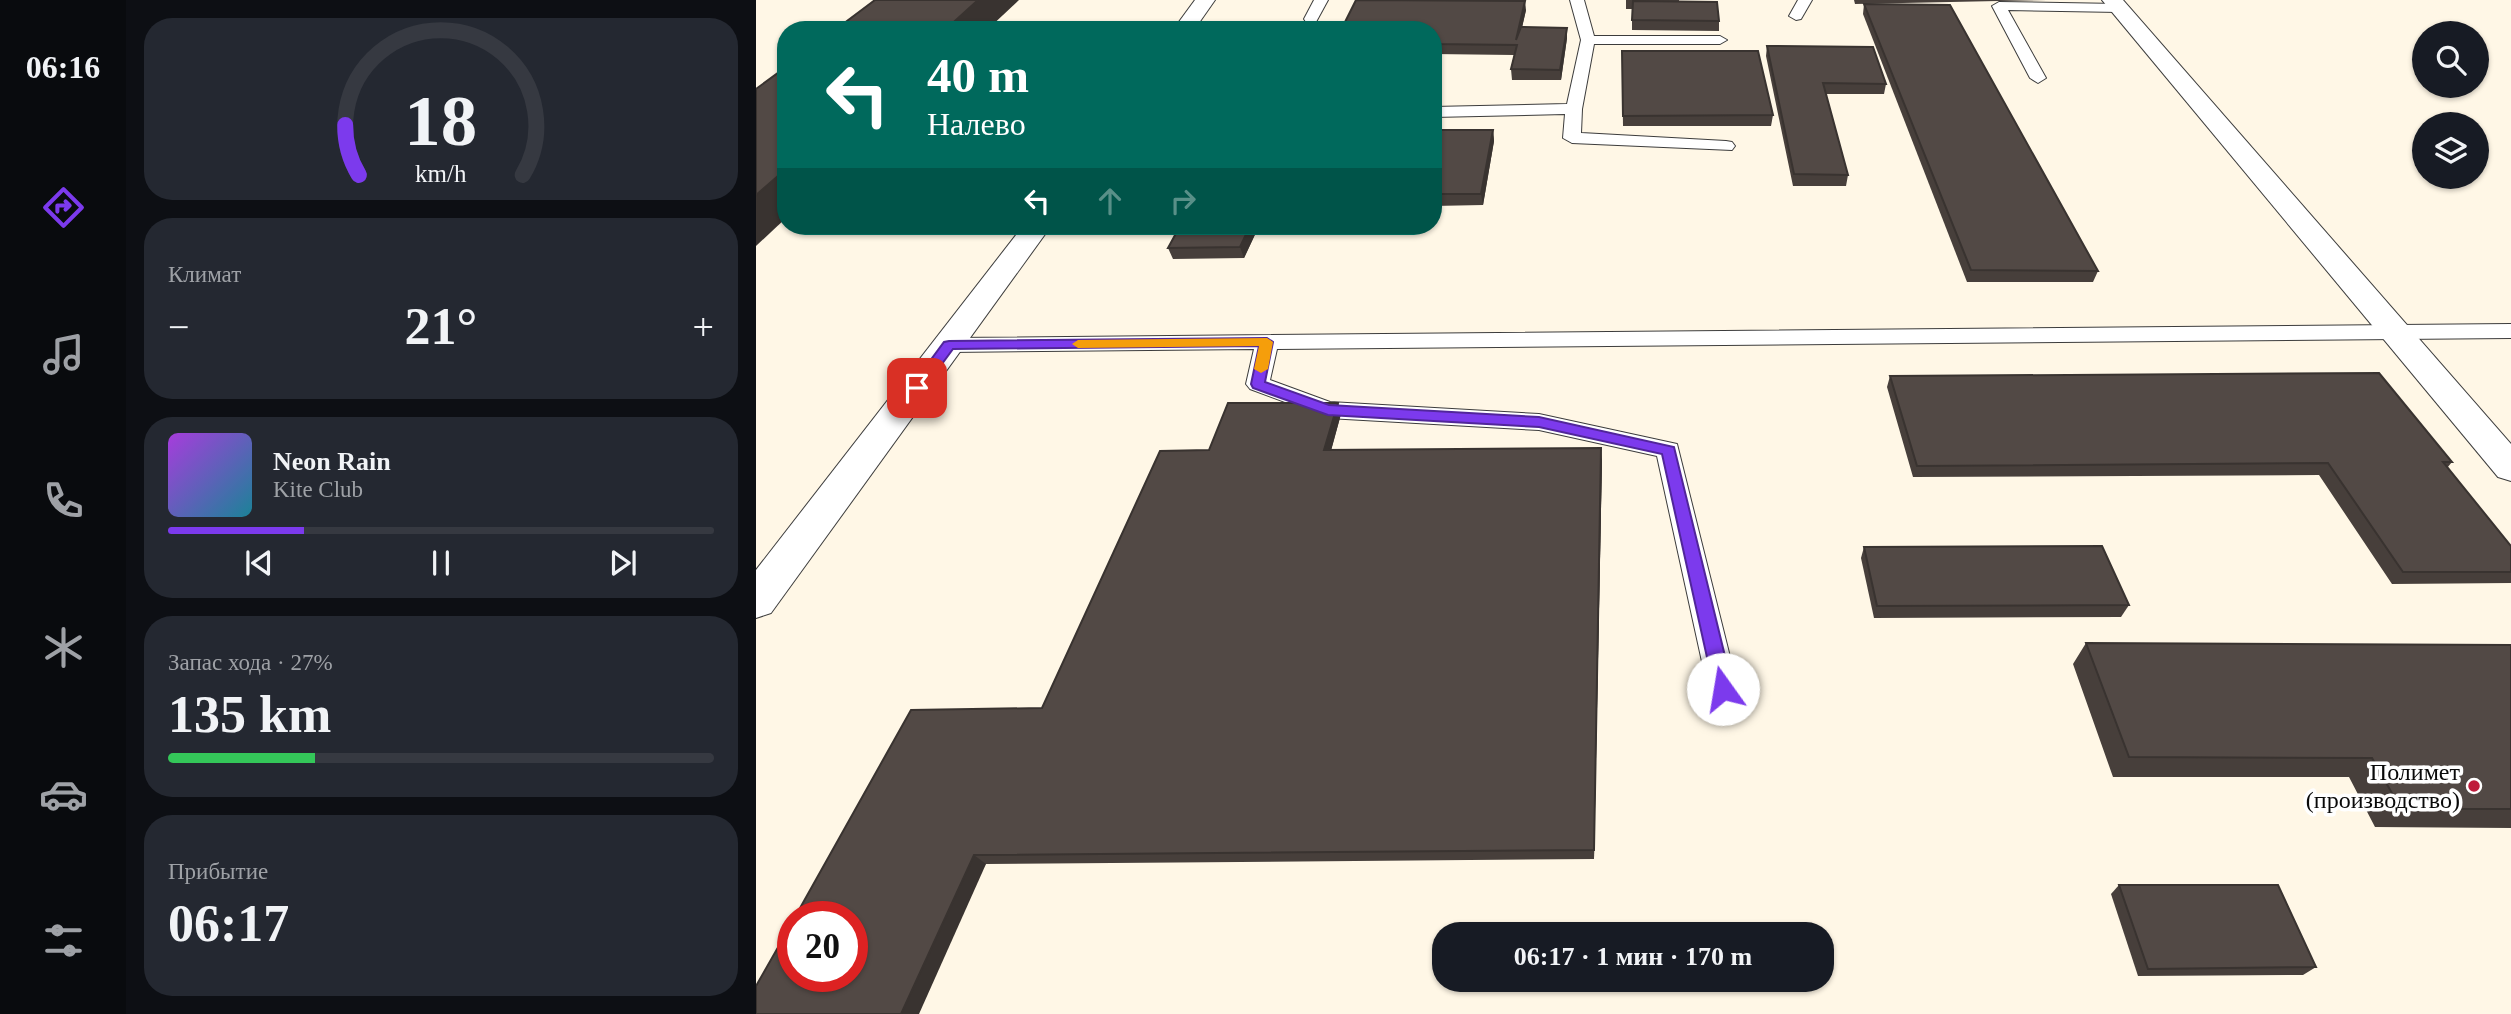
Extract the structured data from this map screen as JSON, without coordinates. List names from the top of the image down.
{
  "places": ["Полимет (производство)"],
  "page": {
    "tabs": "06:16",
    "turn": ["40 m", "Налево"],
    "tile": [
      "Климат",
      ["Запас хода · 27%", "135 km"],
      ["Прибытие", "06:17"]
    ],
    "heat": ["−", "21°", "+"],
    "song": ["Neon Rain", "Kite Club"],
    "limit": "20",
    "trip": "06:17 · 1 мин · 170 m",
    "gauge": ["18", "km/h"]
  }
}
